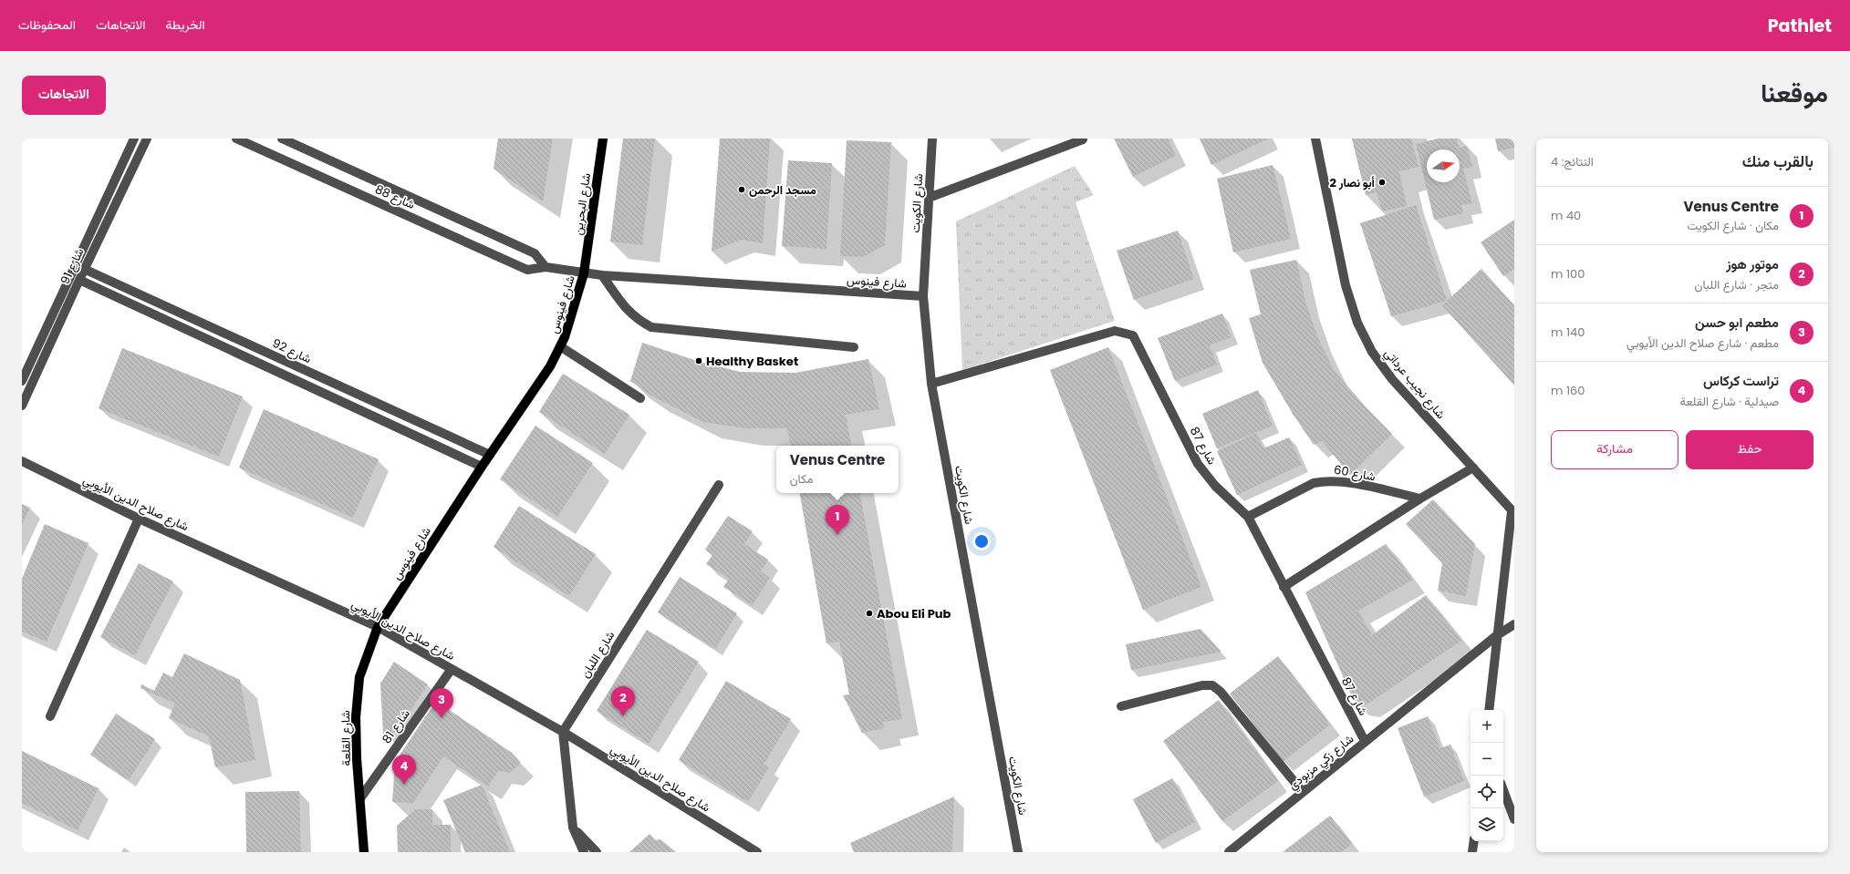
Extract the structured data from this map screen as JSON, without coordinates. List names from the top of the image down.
{
  "streets": {
    "main road": ["شارع البحرين", "شارع فينوس", "شارع القلعة"],
    "street": [
      "شارع 88",
      "شارع الكويت",
      "شارع 91",
      "شارع 92",
      "شارع نجيب عرداتي",
      "شارع 87",
      "شارع 60",
      "شارع صلاح الدين الأيوبي",
      "شارع اللبان",
      "شارع 81",
      "شارع زكي مزبودي"
    ]
  },
  "crossings": [
    ["شارع 88", "شارع البحرين"],
    ["شارع 88", "شارع فينوس"],
    ["شارع الكويت", "شارع فينوس"],
    ["شارع الكويت", "شارع 87"],
    ["شارع البحرين", "شارع فينوس"],
    ["شارع 91", "شارع 92"],
    ["شارع فينوس", "شارع 92"],
    ["شارع فينوس", "شارع صلاح الدين الأيوبي"],
    ["شارع فينوس", "شارع القلعة"],
    ["شارع 87", "شارع 60"],
    ["شارع 87", "شارع زكي مزبودي"],
    ["شارع صلاح الدين الأيوبي", "شارع اللبان"],
    ["شارع صلاح الدين الأيوبي", "شارع 81"],
    ["شارع صلاح الدين الأيوبي", "شارع القلعة"],
    ["شارع 81", "شارع القلعة"]
  ],
  "places": [
    "أبو نصار 2",
    "مسجد الرحمن",
    "Healthy Basket",
    "Abou Eli Pub"
  ],
  "north": "right",
  "page": {
    "header": "Pathlet",
    "nav": ["الخريطة", "الاتجاهات", "المحفوظات"],
    "title": "موقعنا",
    "buttons": [
      "الاتجاهات",
      ["حفظ", "مشاركة"]
    ],
    "heading": ["بالقرب منك", "النتائج: 4"],
    "list": [
      {
        "mark": "1",
        "name": "Venus Centre",
        "note": "مكان · شارع الكويت",
        "value": "40 m"
      },
      {
        "mark": "2",
        "name": "موتور هوز",
        "note": "متجر · شارع اللبان",
        "value": "100 m"
      },
      {
        "mark": "3",
        "name": "مطعم ابو حسن",
        "note": "مطعم · شارع صلاح الدين الأيوبي",
        "value": "140 m"
      },
      {
        "mark": "4",
        "name": "تراست كركاس",
        "note": "صيدلية · شارع القلعة",
        "value": "160 m"
      }
    ],
    "popup": ["Venus Centre", "مكان"],
    "pins": [
      "1",
      "2",
      "3",
      "4"
    ],
    "map_buttons": ["+", "−"]
  }
}
